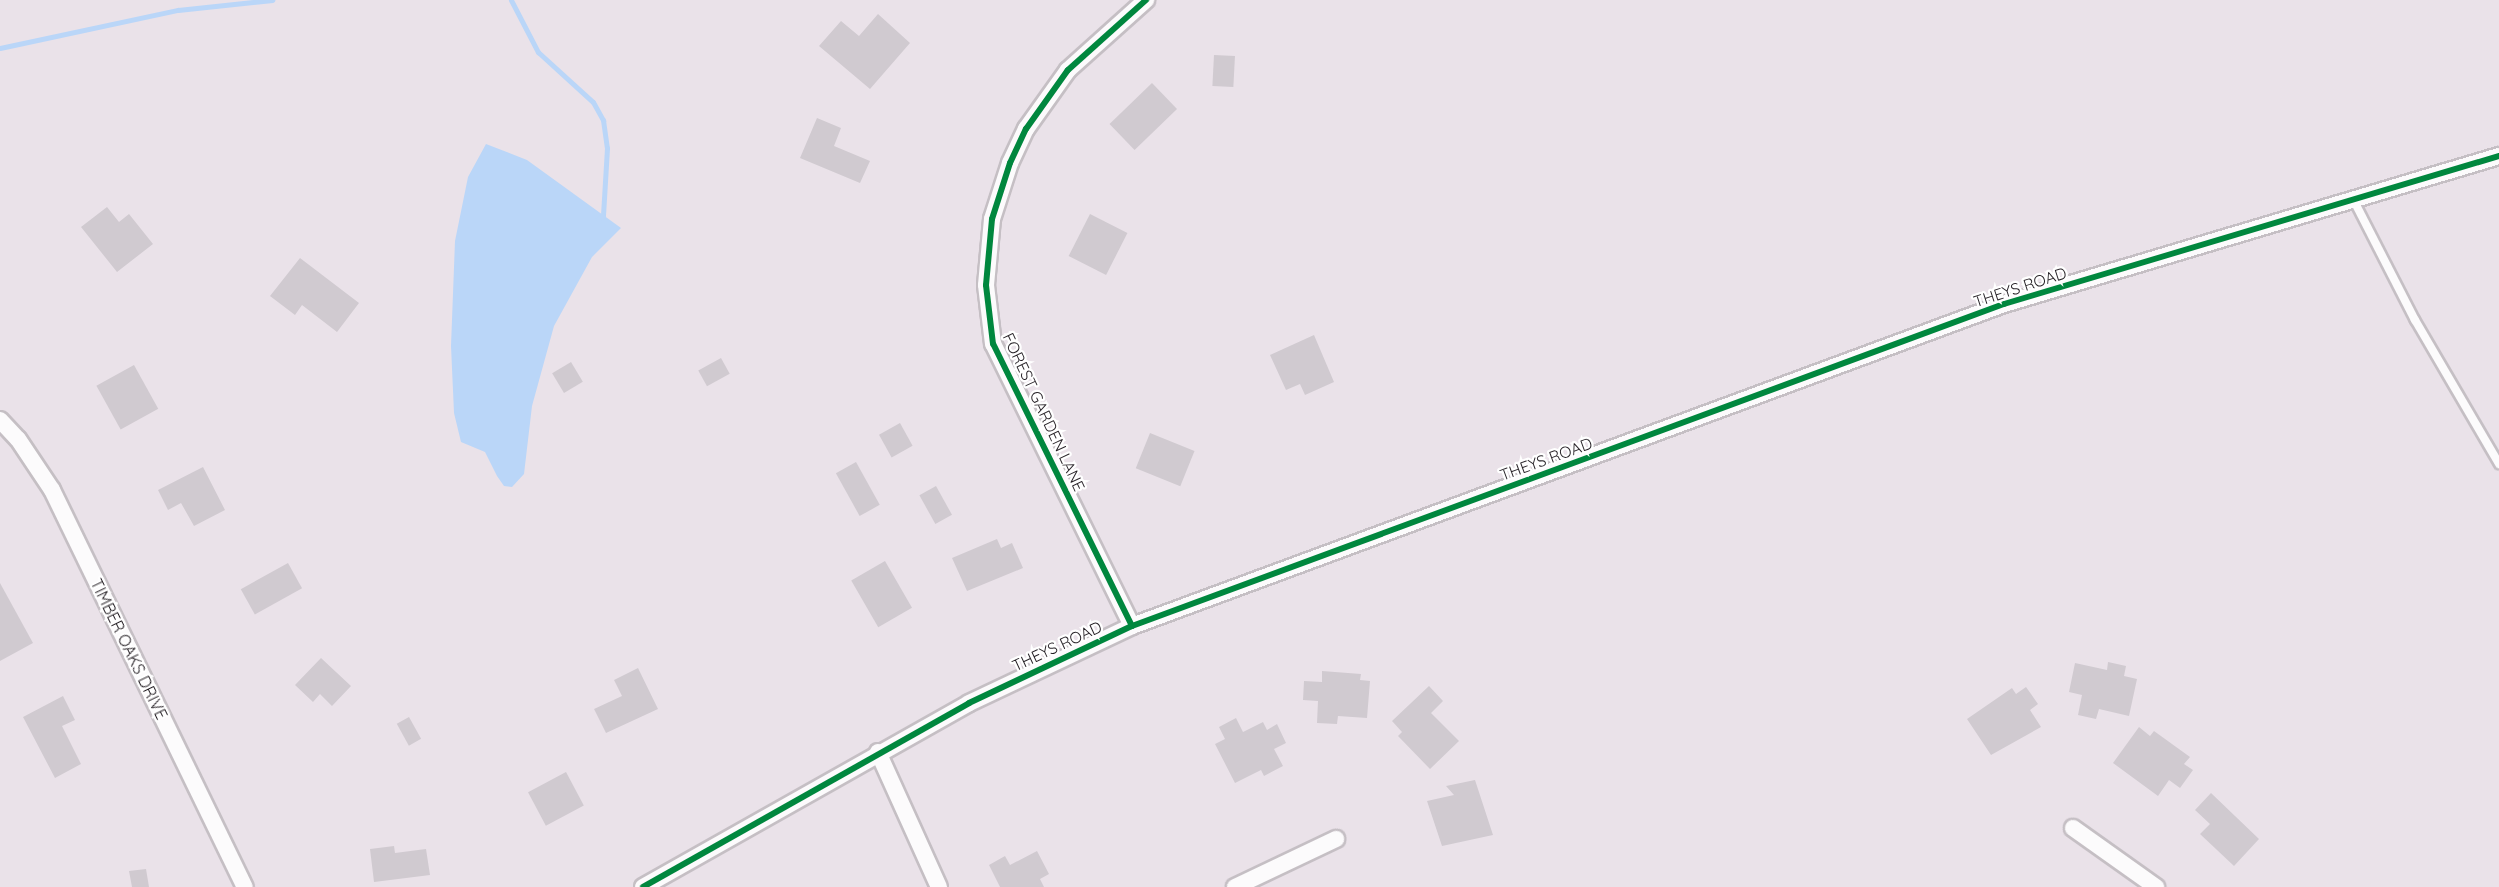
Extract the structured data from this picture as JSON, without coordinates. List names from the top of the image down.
{
  "streets": {
    "street": ["THEYS ROAD", "FOREST GARDEN LANE", "TIMBER OAKS DRIVE"]
  },
  "crossings": [
    ["THEYS ROAD", "FOREST GARDEN LANE"]
  ]
}
